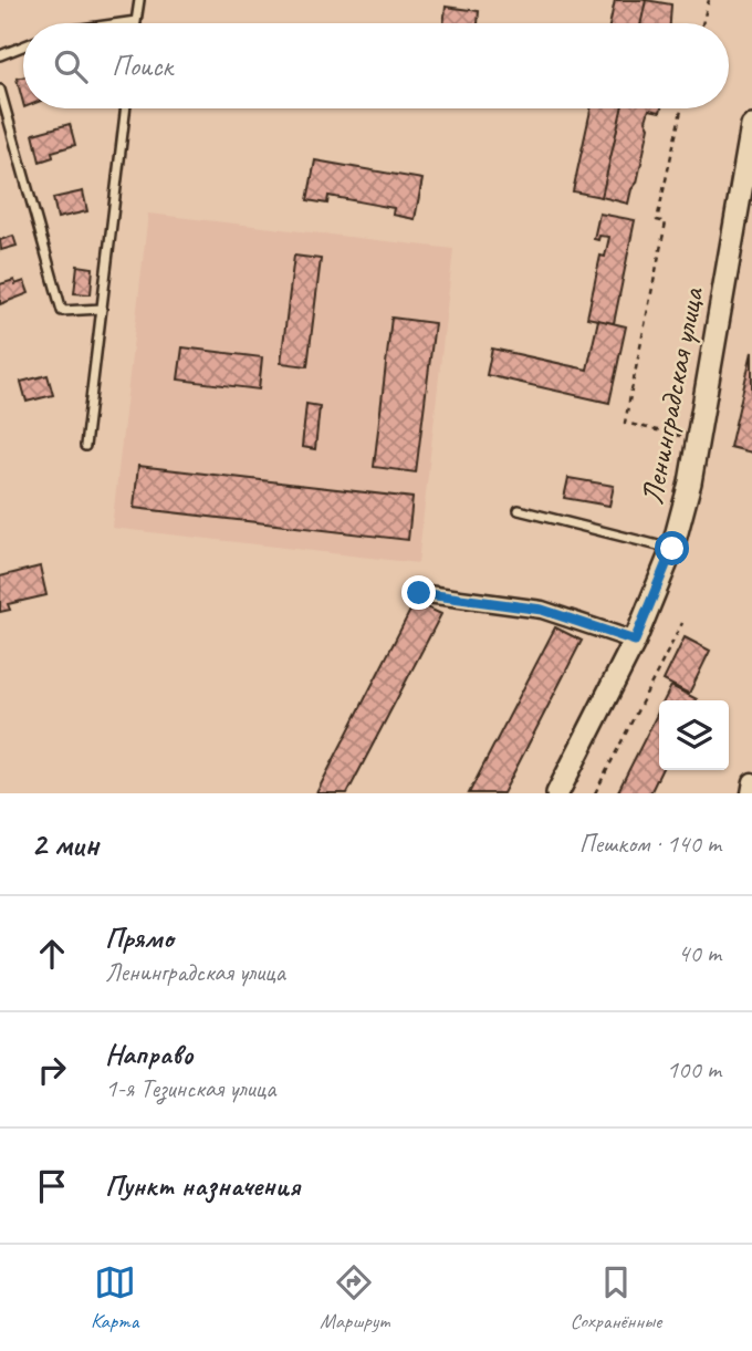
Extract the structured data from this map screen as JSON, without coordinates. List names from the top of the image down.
{
  "streets": {
    "main road": ["Ленинградская улица"]
  },
  "page": {
    "search": "Поиск",
    "heading": ["2 мин", "Пешком · 140 m"],
    "list": [
      ["Прямо", "Ленинградская улица", "40 m"],
      ["Направо", "1-я Тезинская улица", "100 m"],
      "Пункт назначения"
    ],
    "nav": ["Карта", "Маршрут", "Сохранённые"]
  }
}
